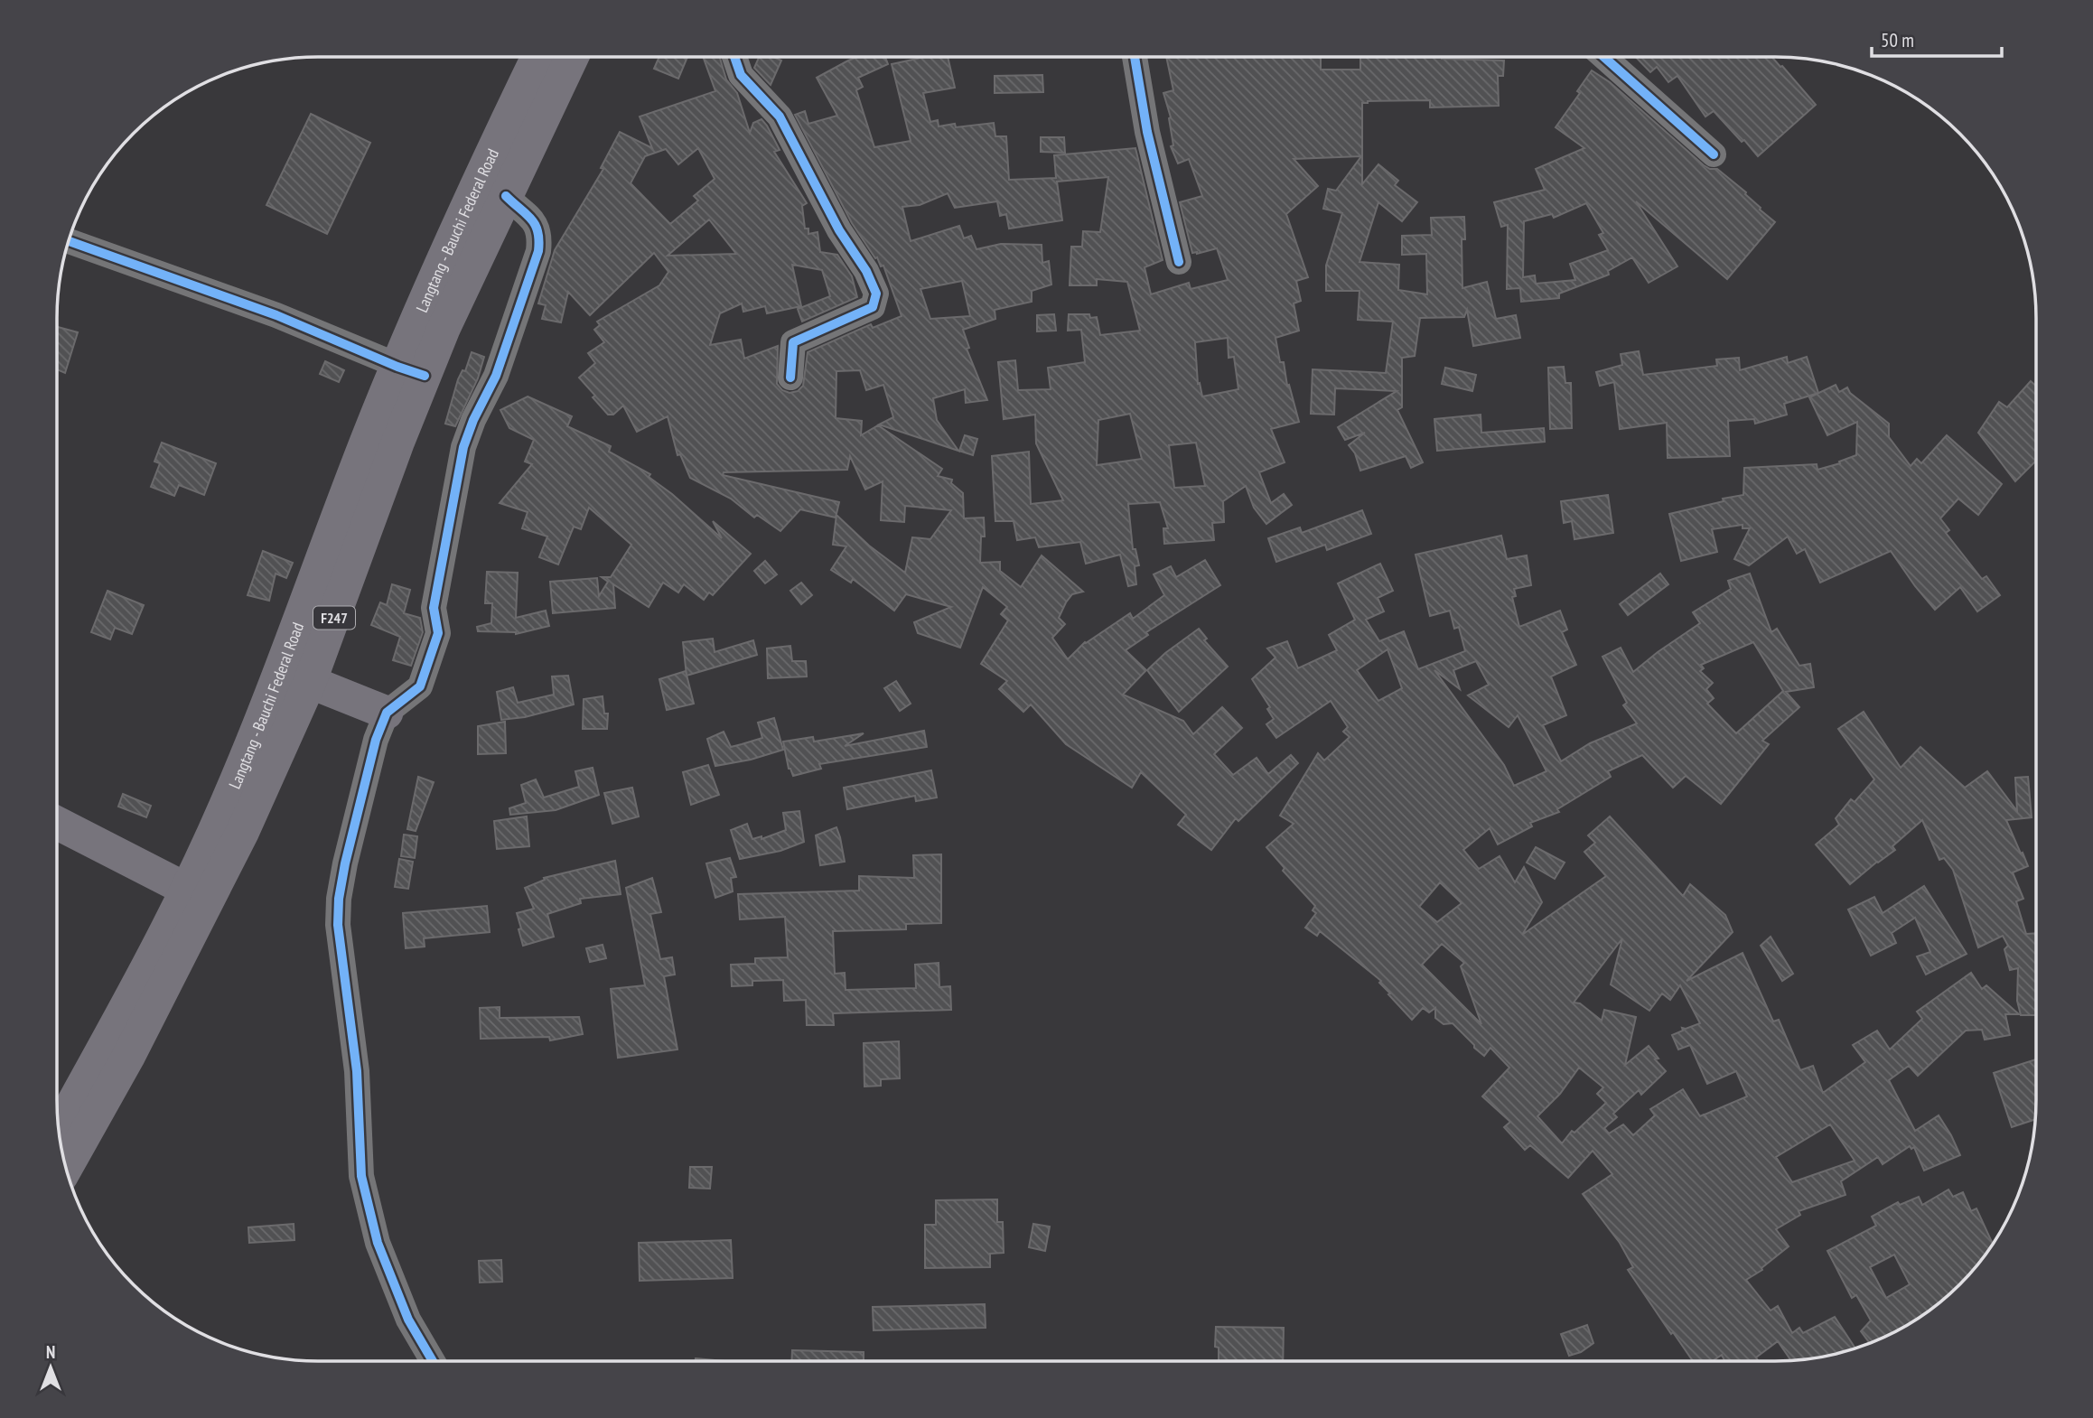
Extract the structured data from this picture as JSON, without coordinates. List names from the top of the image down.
{
  "streets": {
    "main road": ["Langtang - Bauchi Federal Road", "F247"]
  },
  "crossings": [
    ["Langtang - Bauchi Federal Road", "F247"]
  ],
  "scale_bar": "50 m",
  "north": "top"
}
